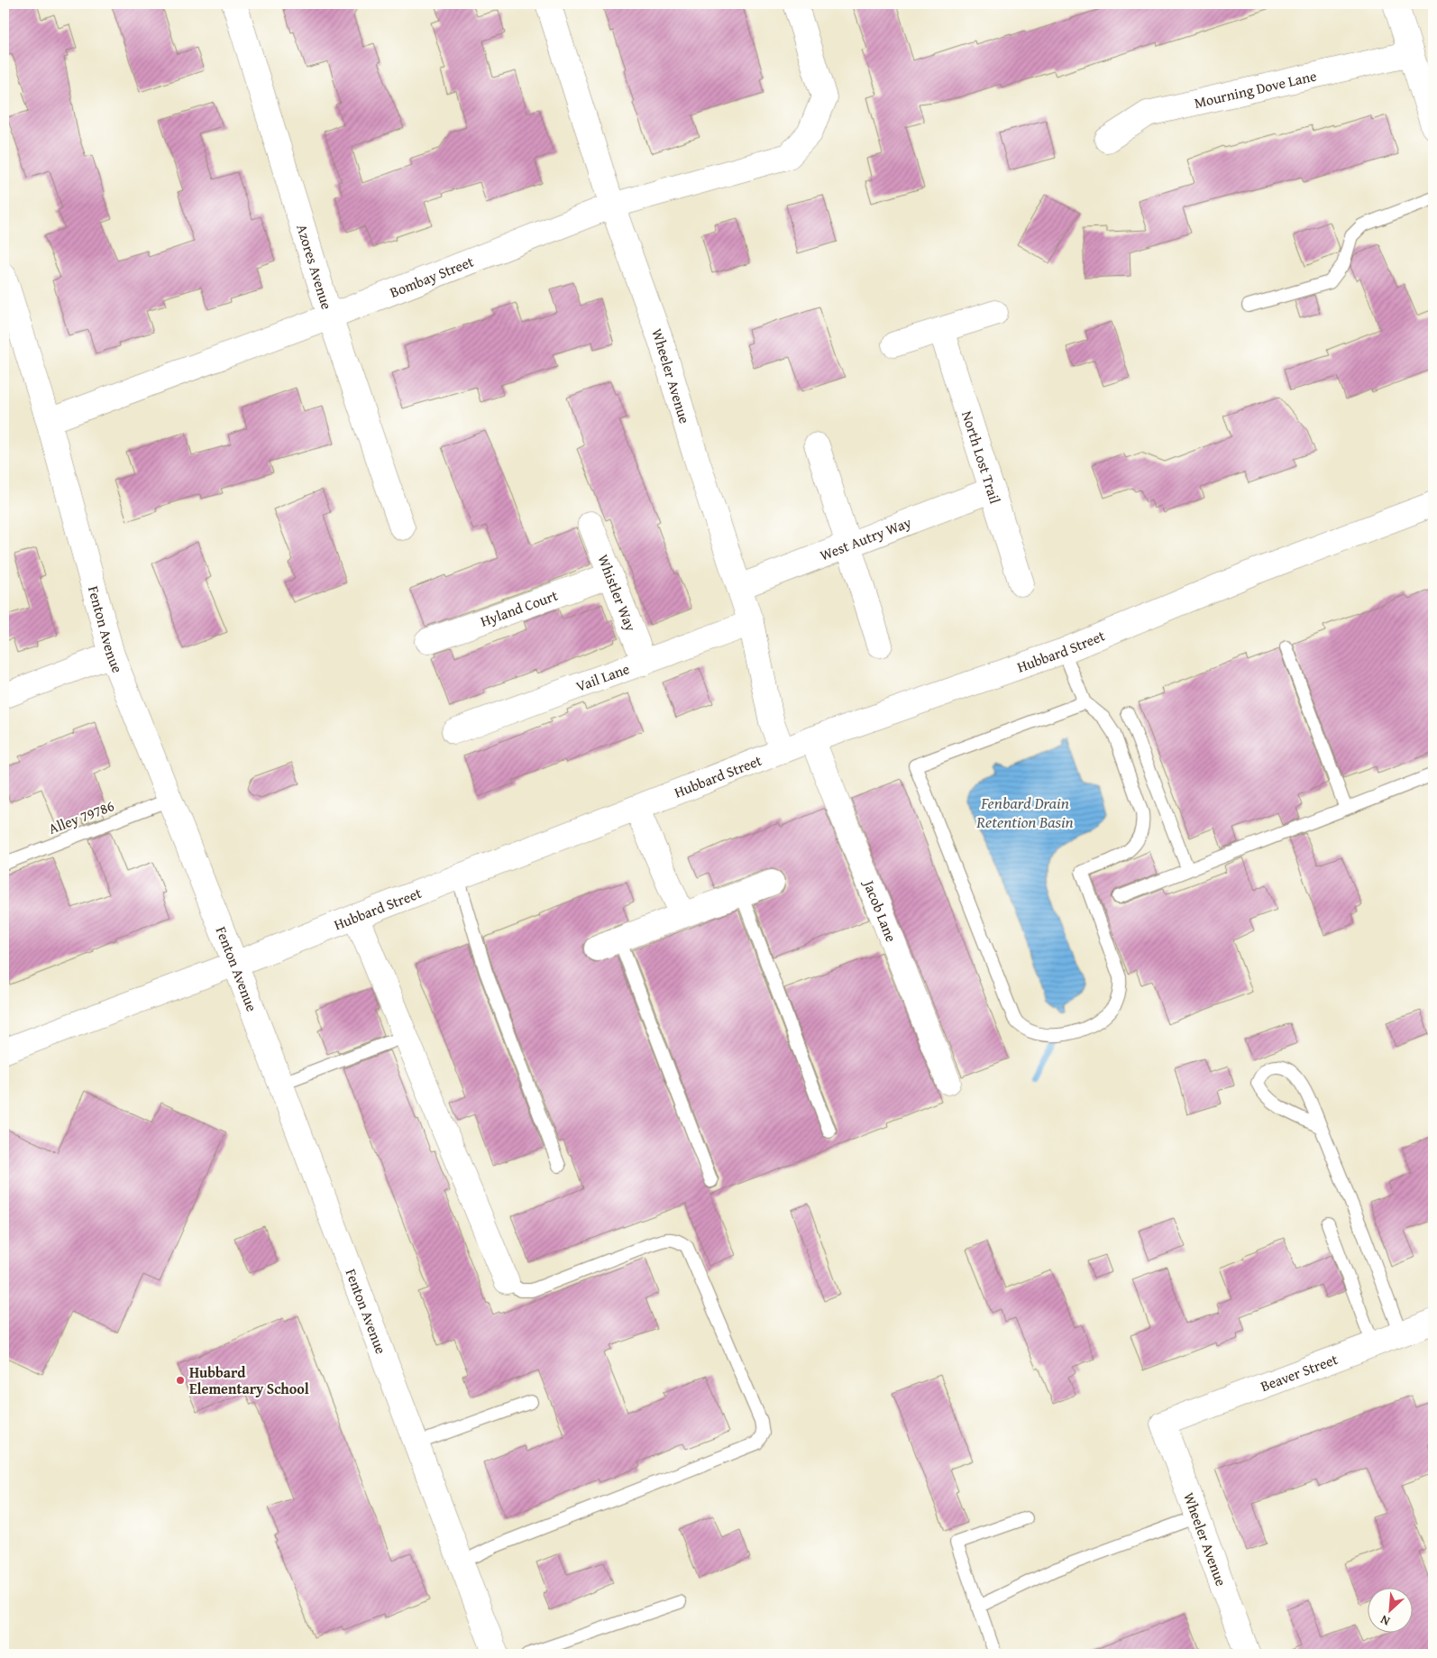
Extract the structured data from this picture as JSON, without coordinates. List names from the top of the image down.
{
  "streets": {
    "street": [
      "Mourning Dove Lane",
      "Azores Avenue",
      "Bombay Street",
      "Wheeler Avenue",
      "North Lost Trail",
      "West Autry Way",
      "Whistler Way",
      "Hyland Court",
      "Fenton Avenue",
      "Hubbard Street",
      "Vail Lane",
      "Jacob Lane",
      "Beaver Street"
    ],
    "lane": ["Alley 79786"]
  },
  "crossings": [
    ["Azores Avenue", "Bombay Street"],
    ["Bombay Street", "Wheeler Avenue"],
    ["Bombay Street", "Fenton Avenue"],
    ["Wheeler Avenue", "West Autry Way"],
    ["Wheeler Avenue", "Hubbard Street"],
    ["Wheeler Avenue", "Vail Lane"],
    ["Wheeler Avenue", "Beaver Street"],
    ["North Lost Trail", "West Autry Way"],
    ["Whistler Way", "Hyland Court"],
    ["Whistler Way", "Vail Lane"],
    ["Fenton Avenue", "Hubbard Street"],
    ["Fenton Avenue", "Alley 79786"],
    ["Hubbard Street", "Jacob Lane"]
  ],
  "water": ["Fenbard Drain Retention Basin"],
  "places": ["Hubbard Elementary School"],
  "north": "bottom left"
}
